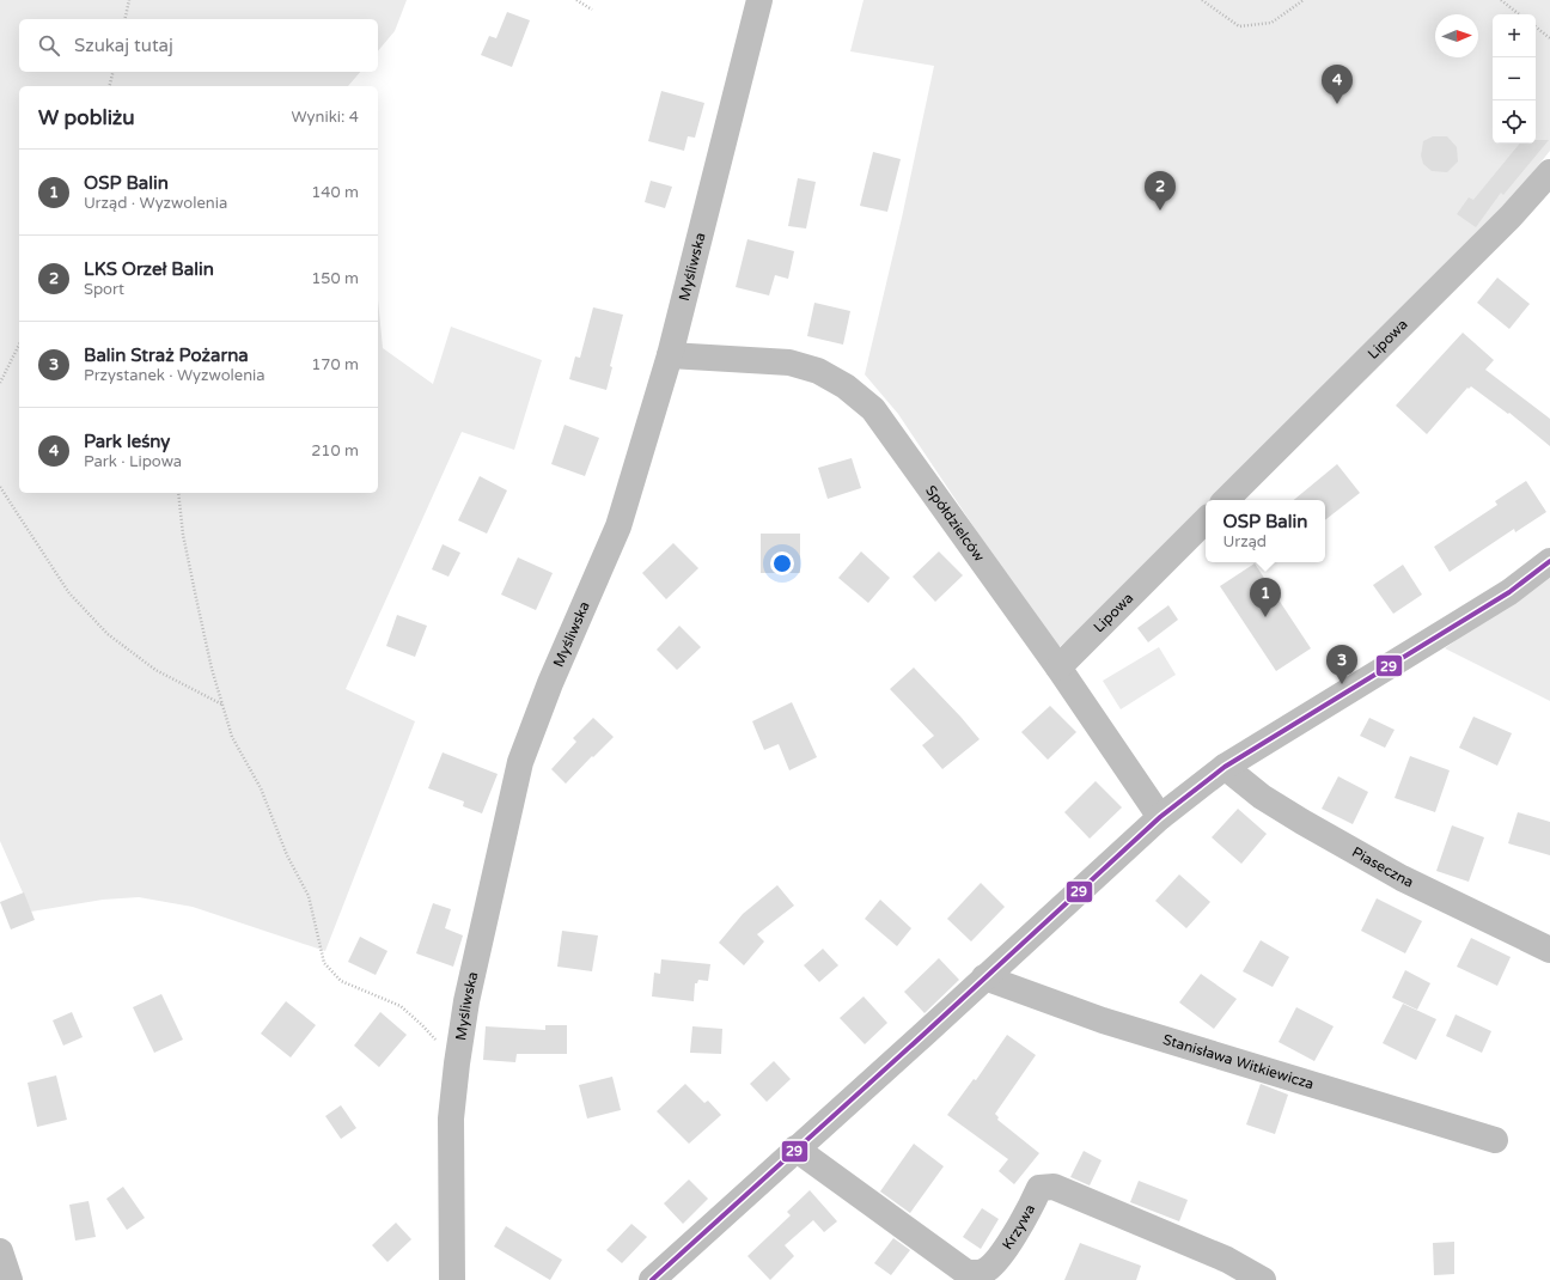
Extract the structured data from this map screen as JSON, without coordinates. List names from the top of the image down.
{
  "streets": {
    "street": [
      "Myśliwska",
      "Lipowa",
      "Spółdzielców",
      "Piaseczna",
      "Stanisława Witkiewicza",
      "Krzywa"
    ]
  },
  "crossings": [
    ["Myśliwska", "Spółdzielców"],
    ["Lipowa", "Spółdzielców"]
  ],
  "lines": ["transit line 29"],
  "north": "right",
  "page": {
    "map_buttons": ["+", "−"],
    "search": "Szukaj tutaj",
    "pins": [
      "4",
      "2",
      "1",
      "3"
    ],
    "heading": ["W pobliżu", "Wyniki: 4"],
    "list": [
      {
        "mark": "1",
        "name": "OSP Balin",
        "note": "Urząd · Wyzwolenia",
        "value": "140 m"
      },
      {
        "mark": "2",
        "name": "LKS Orzeł Balin",
        "note": "Sport",
        "value": "150 m"
      },
      {
        "mark": "3",
        "name": "Balin Straż Pożarna",
        "note": "Przystanek · Wyzwolenia",
        "value": "170 m"
      },
      {
        "mark": "4",
        "name": "Park leśny",
        "note": "Park · Lipowa",
        "value": "210 m"
      }
    ],
    "popup": ["OSP Balin", "Urząd"]
  }
}
